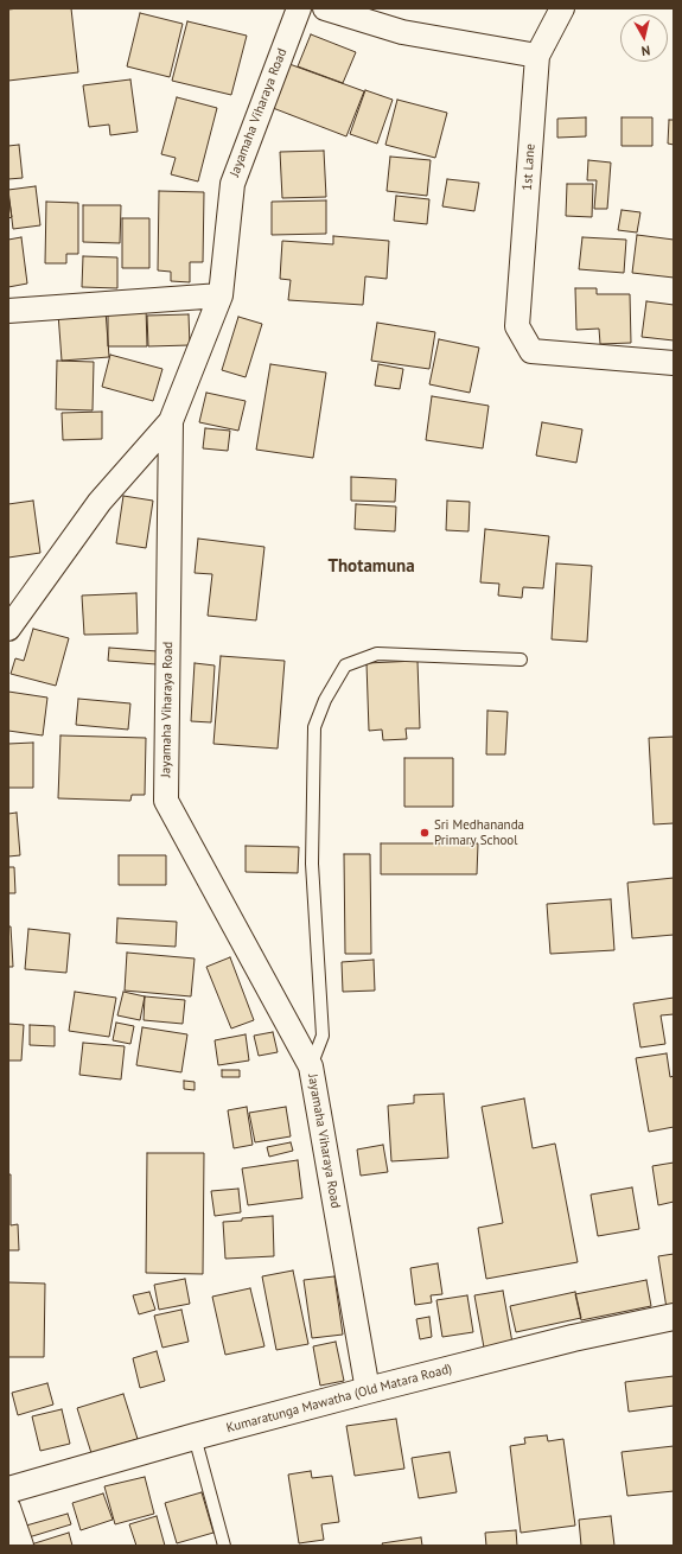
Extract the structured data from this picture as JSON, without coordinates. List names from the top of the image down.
{
  "streets": {
    "highway": ["Kumaratunga Mawatha (Old Matara Road)"],
    "street": ["Jayamaha Viharaya Road", "1st Lane"]
  },
  "crossings": [
    ["Jayamaha Viharaya Road", "Kumaratunga Mawatha (Old Matara Road)"]
  ],
  "districts": ["Thotamuna"],
  "places": ["Sri Medhananda Primary School"],
  "north": "bottom"
}
